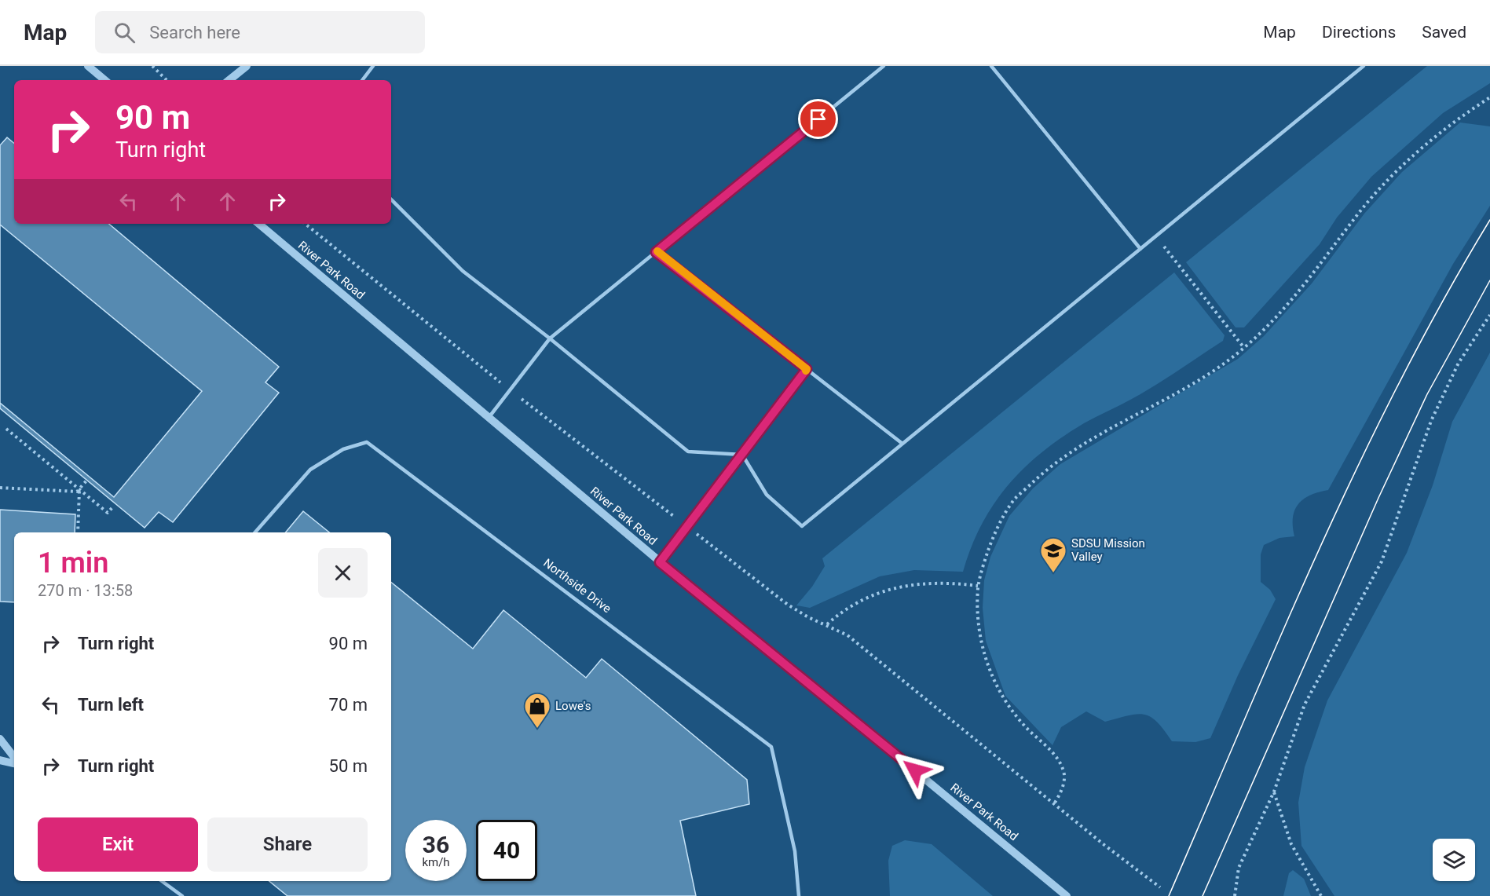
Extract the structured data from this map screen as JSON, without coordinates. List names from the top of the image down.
{
  "streets": {
    "street": ["River Park Road"],
    "lane": ["Northside Drive"]
  },
  "places": {
    "school or university": ["SDSU Mission Valley"],
    "shop": ["Lowe's"]
  },
  "page": {
    "header": "Map",
    "search": "Search here",
    "nav": ["Map", "Directions", "Saved"],
    "turn": ["90 m", "Turn right"],
    "heading": ["1 min", "270 m · 13:58"],
    "list": [
      {
        "name": "Turn right",
        "value": "90 m"
      },
      {
        "name": "Turn left",
        "value": "70 m"
      },
      {
        "name": "Turn right",
        "value": "50 m"
      }
    ],
    "buttons": ["Exit", "Share"],
    "speed": "36 km/h",
    "limit": "40"
  }
}
